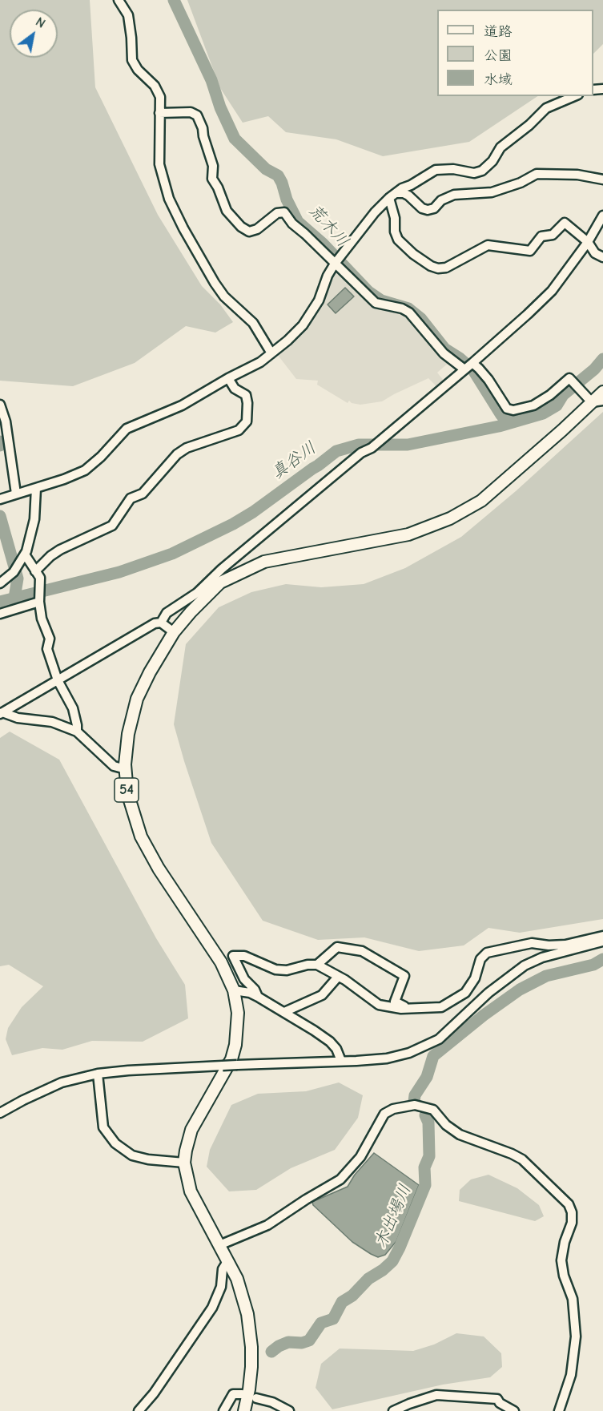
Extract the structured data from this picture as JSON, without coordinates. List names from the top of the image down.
{
  "streets": {
    "main road": ["54"]
  },
  "water": ["荒木川", "真谷川", "木出場川"],
  "legend": ["道路", "公園", "水域"],
  "north": "top right"
}
